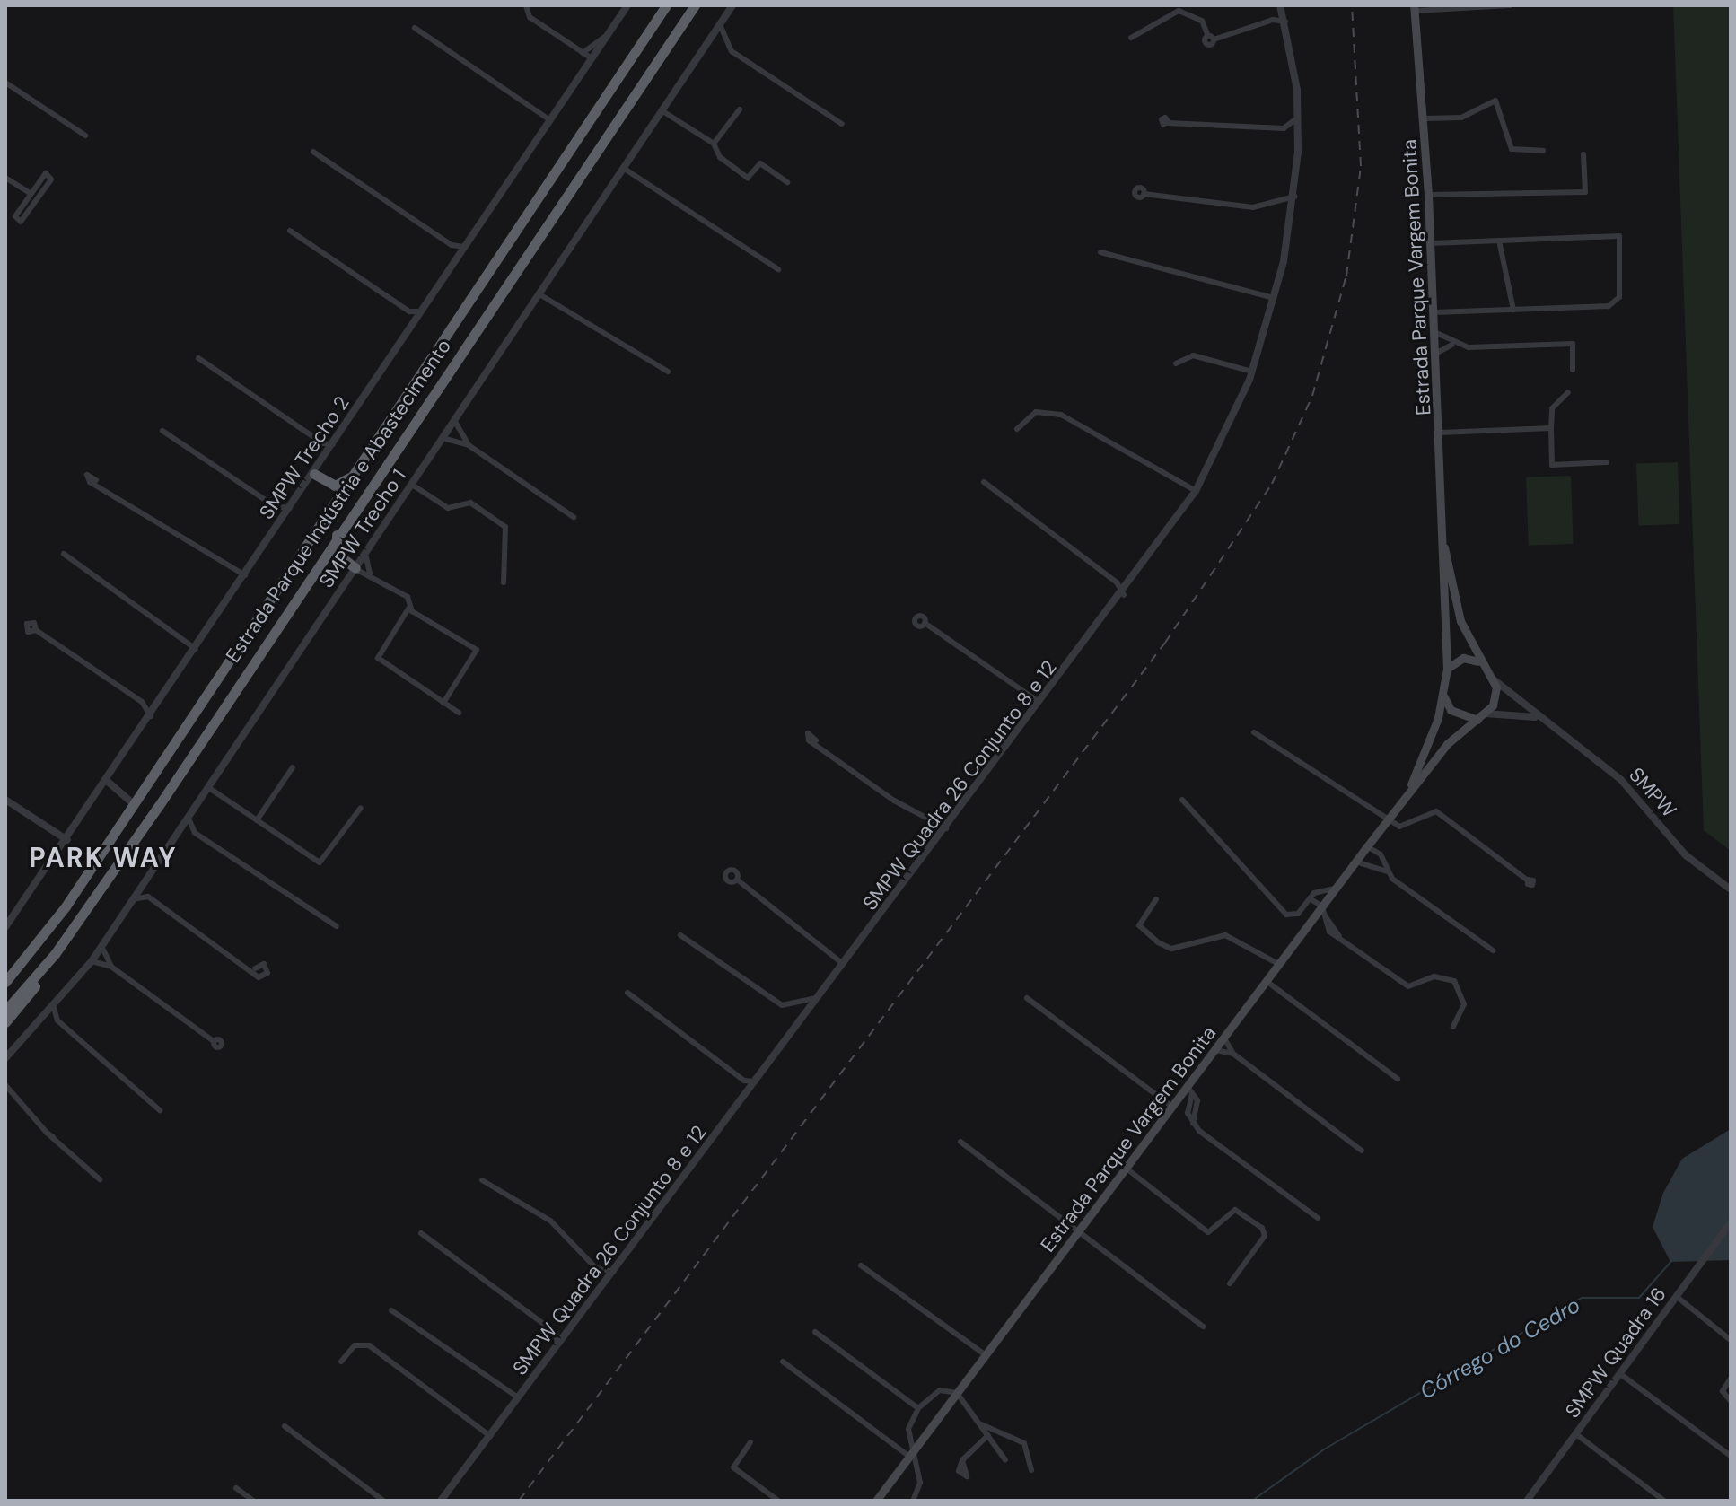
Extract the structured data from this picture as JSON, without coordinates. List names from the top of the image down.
{
  "streets": {
    "highway": ["Estrada Parque Indústria e Abastecimento"],
    "main road": ["Estrada Parque Vargem Bonita"],
    "street": [
      "SMPW Trecho 2",
      "SMPW Trecho 1",
      "SMPW Quadra 26 Conjunto 8 e 12",
      "SMPW",
      "SMPW Quadra 16"
    ]
  },
  "crossings": [
    ["Estrada Parque Vargem Bonita", "SMPW"]
  ],
  "districts": ["PARK WAY"],
  "water": ["Córrego do Cedro"]
}
